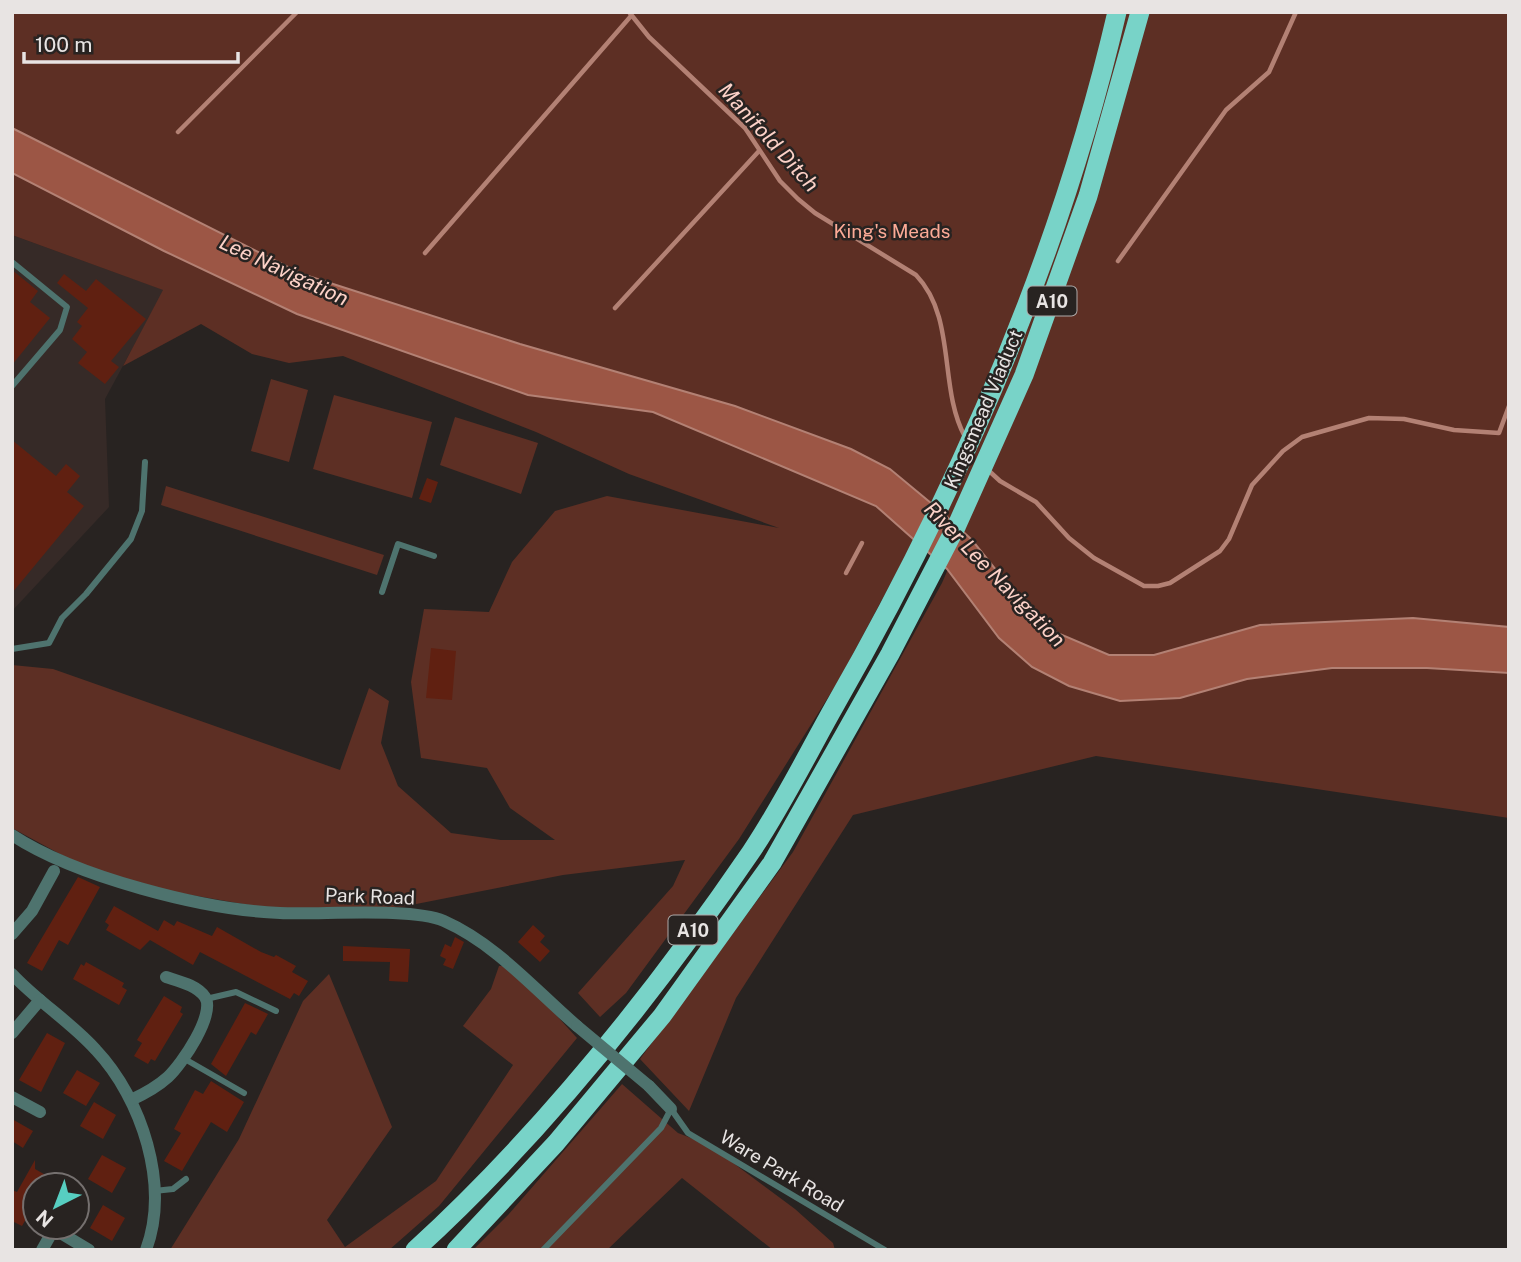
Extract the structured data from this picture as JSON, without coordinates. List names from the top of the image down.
{
  "streets": {
    "highway": ["A10", "Kingsmead Viaduct"],
    "street": ["Park Road"],
    "lane": ["Ware Park Road"]
  },
  "crossings": [
    ["Park Road", "Ware Park Road"]
  ],
  "water": ["Manifold Ditch", "Lee Navigation", "River Lee Navigation"],
  "parks": ["King's Meads"],
  "scale_bar": "100 m",
  "north": "bottom left"
}
